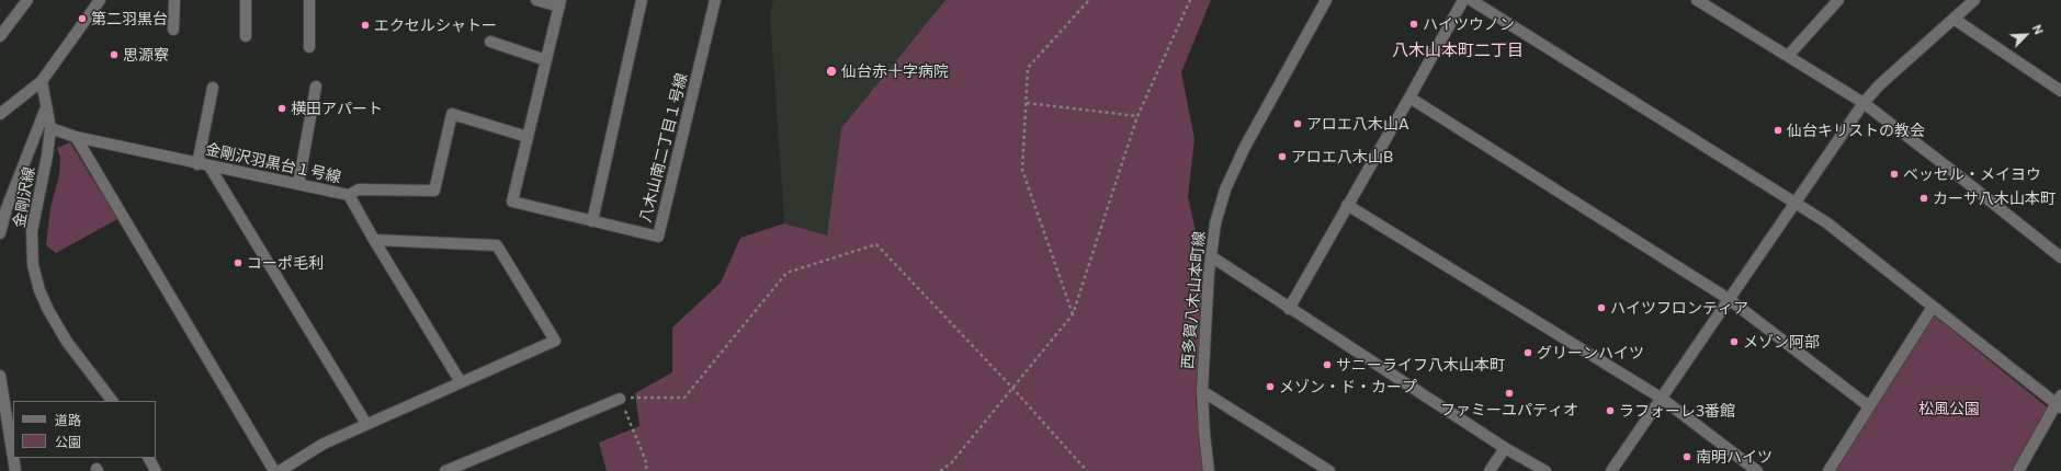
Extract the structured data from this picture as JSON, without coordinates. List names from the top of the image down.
{
  "streets": {
    "street": [
      "八木山南二丁目１号線",
      "金剛沢羽黒台１号線",
      "金剛沢線",
      "西多賀八木山本町線"
    ]
  },
  "crossings": [
    ["金剛沢羽黒台１号線", "金剛沢線"]
  ],
  "districts": ["八木山本町二丁目"],
  "parks": ["松風公園"],
  "places": [
    "第二羽黒台",
    "ハイツウノン",
    "エクセルシャトー",
    "思源寮",
    "仙台赤十字病院",
    "横田アパート",
    "アロエ八木山A",
    "仙台キリストの教会",
    "アロエ八木山B",
    "ベッセル・メイヨウ",
    "カーサ八木山本町",
    "コーポ毛利",
    "ハイツフロンティア",
    "メゾン阿部",
    "グリーンハイツ",
    "サニーライフ八木山本町",
    "メゾン・ド・カープ",
    "ファミーユパティオ",
    "ラフォーレ3番館",
    "南明ハイツ"
  ],
  "legend": ["道路", "公園"],
  "north": "top right"
}
